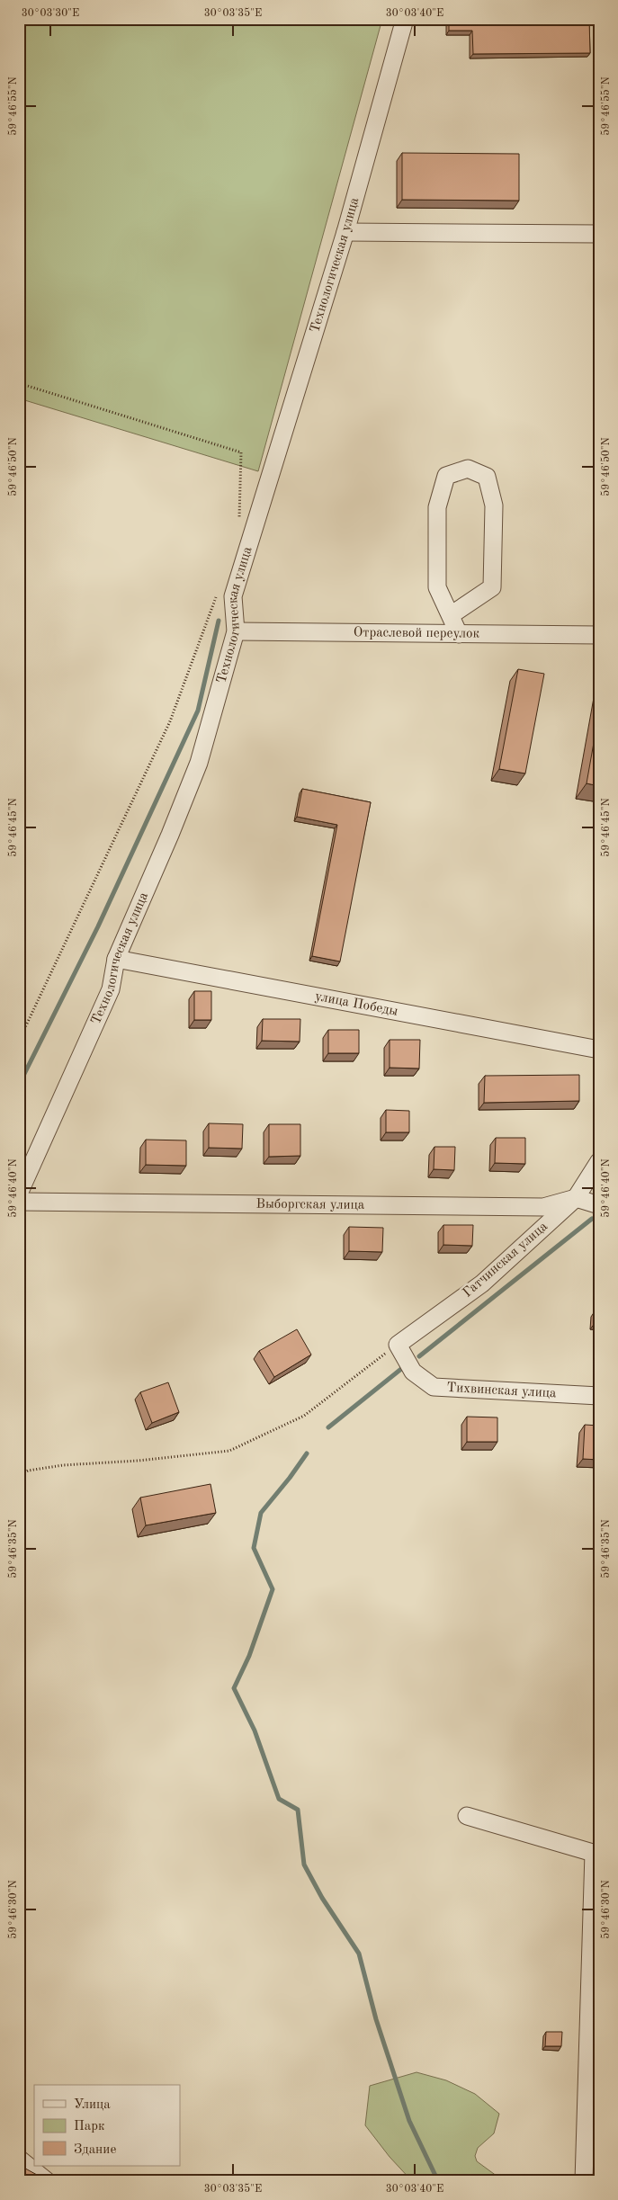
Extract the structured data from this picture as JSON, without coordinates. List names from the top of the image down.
{
  "streets": {
    "street": [
      "Технологическая улица",
      "Отраслевой переулок",
      "улица Победы",
      "Выборгская улица",
      "Гатчинская улица",
      "Тихвинская улица"
    ]
  },
  "crossings": [
    ["Технологическая улица", "Отраслевой переулок"],
    ["Технологическая улица", "улица Победы"],
    ["Выборгская улица", "Гатчинская улица"],
    ["Гатчинская улица", "Тихвинская улица"]
  ],
  "legend": ["Улица", "Парк", "Здание"],
  "coordinates": [
    "30°03'30\"E",
    "30°03'35\"E",
    "30°03'40\"E",
    "59°46'55\"N",
    "59°46'50\"N",
    "59°46'45\"N",
    "59°46'40\"N",
    "59°46'35\"N",
    "59°46'30\"N"
  ]
}
